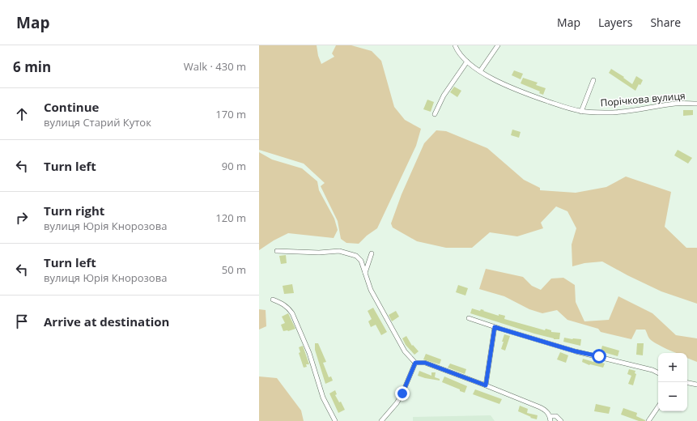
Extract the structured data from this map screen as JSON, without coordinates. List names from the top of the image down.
{
  "streets": {
    "street": ["Порічкова вулиця"]
  },
  "page": {
    "header": "Map",
    "nav": ["Map", "Layers", "Share"],
    "heading": ["6 min", "Walk · 430 m"],
    "list": [
      ["Continue", "вулиця Старий Куток", "170 m"],
      ["Turn left", "90 m"],
      ["Turn right", "вулиця Юрія Кнорозова", "120 m"],
      ["Turn left", "вулиця Юрія Кнорозова", "50 m"],
      "Arrive at destination"
    ],
    "map_buttons": ["+", "−"]
  }
}
